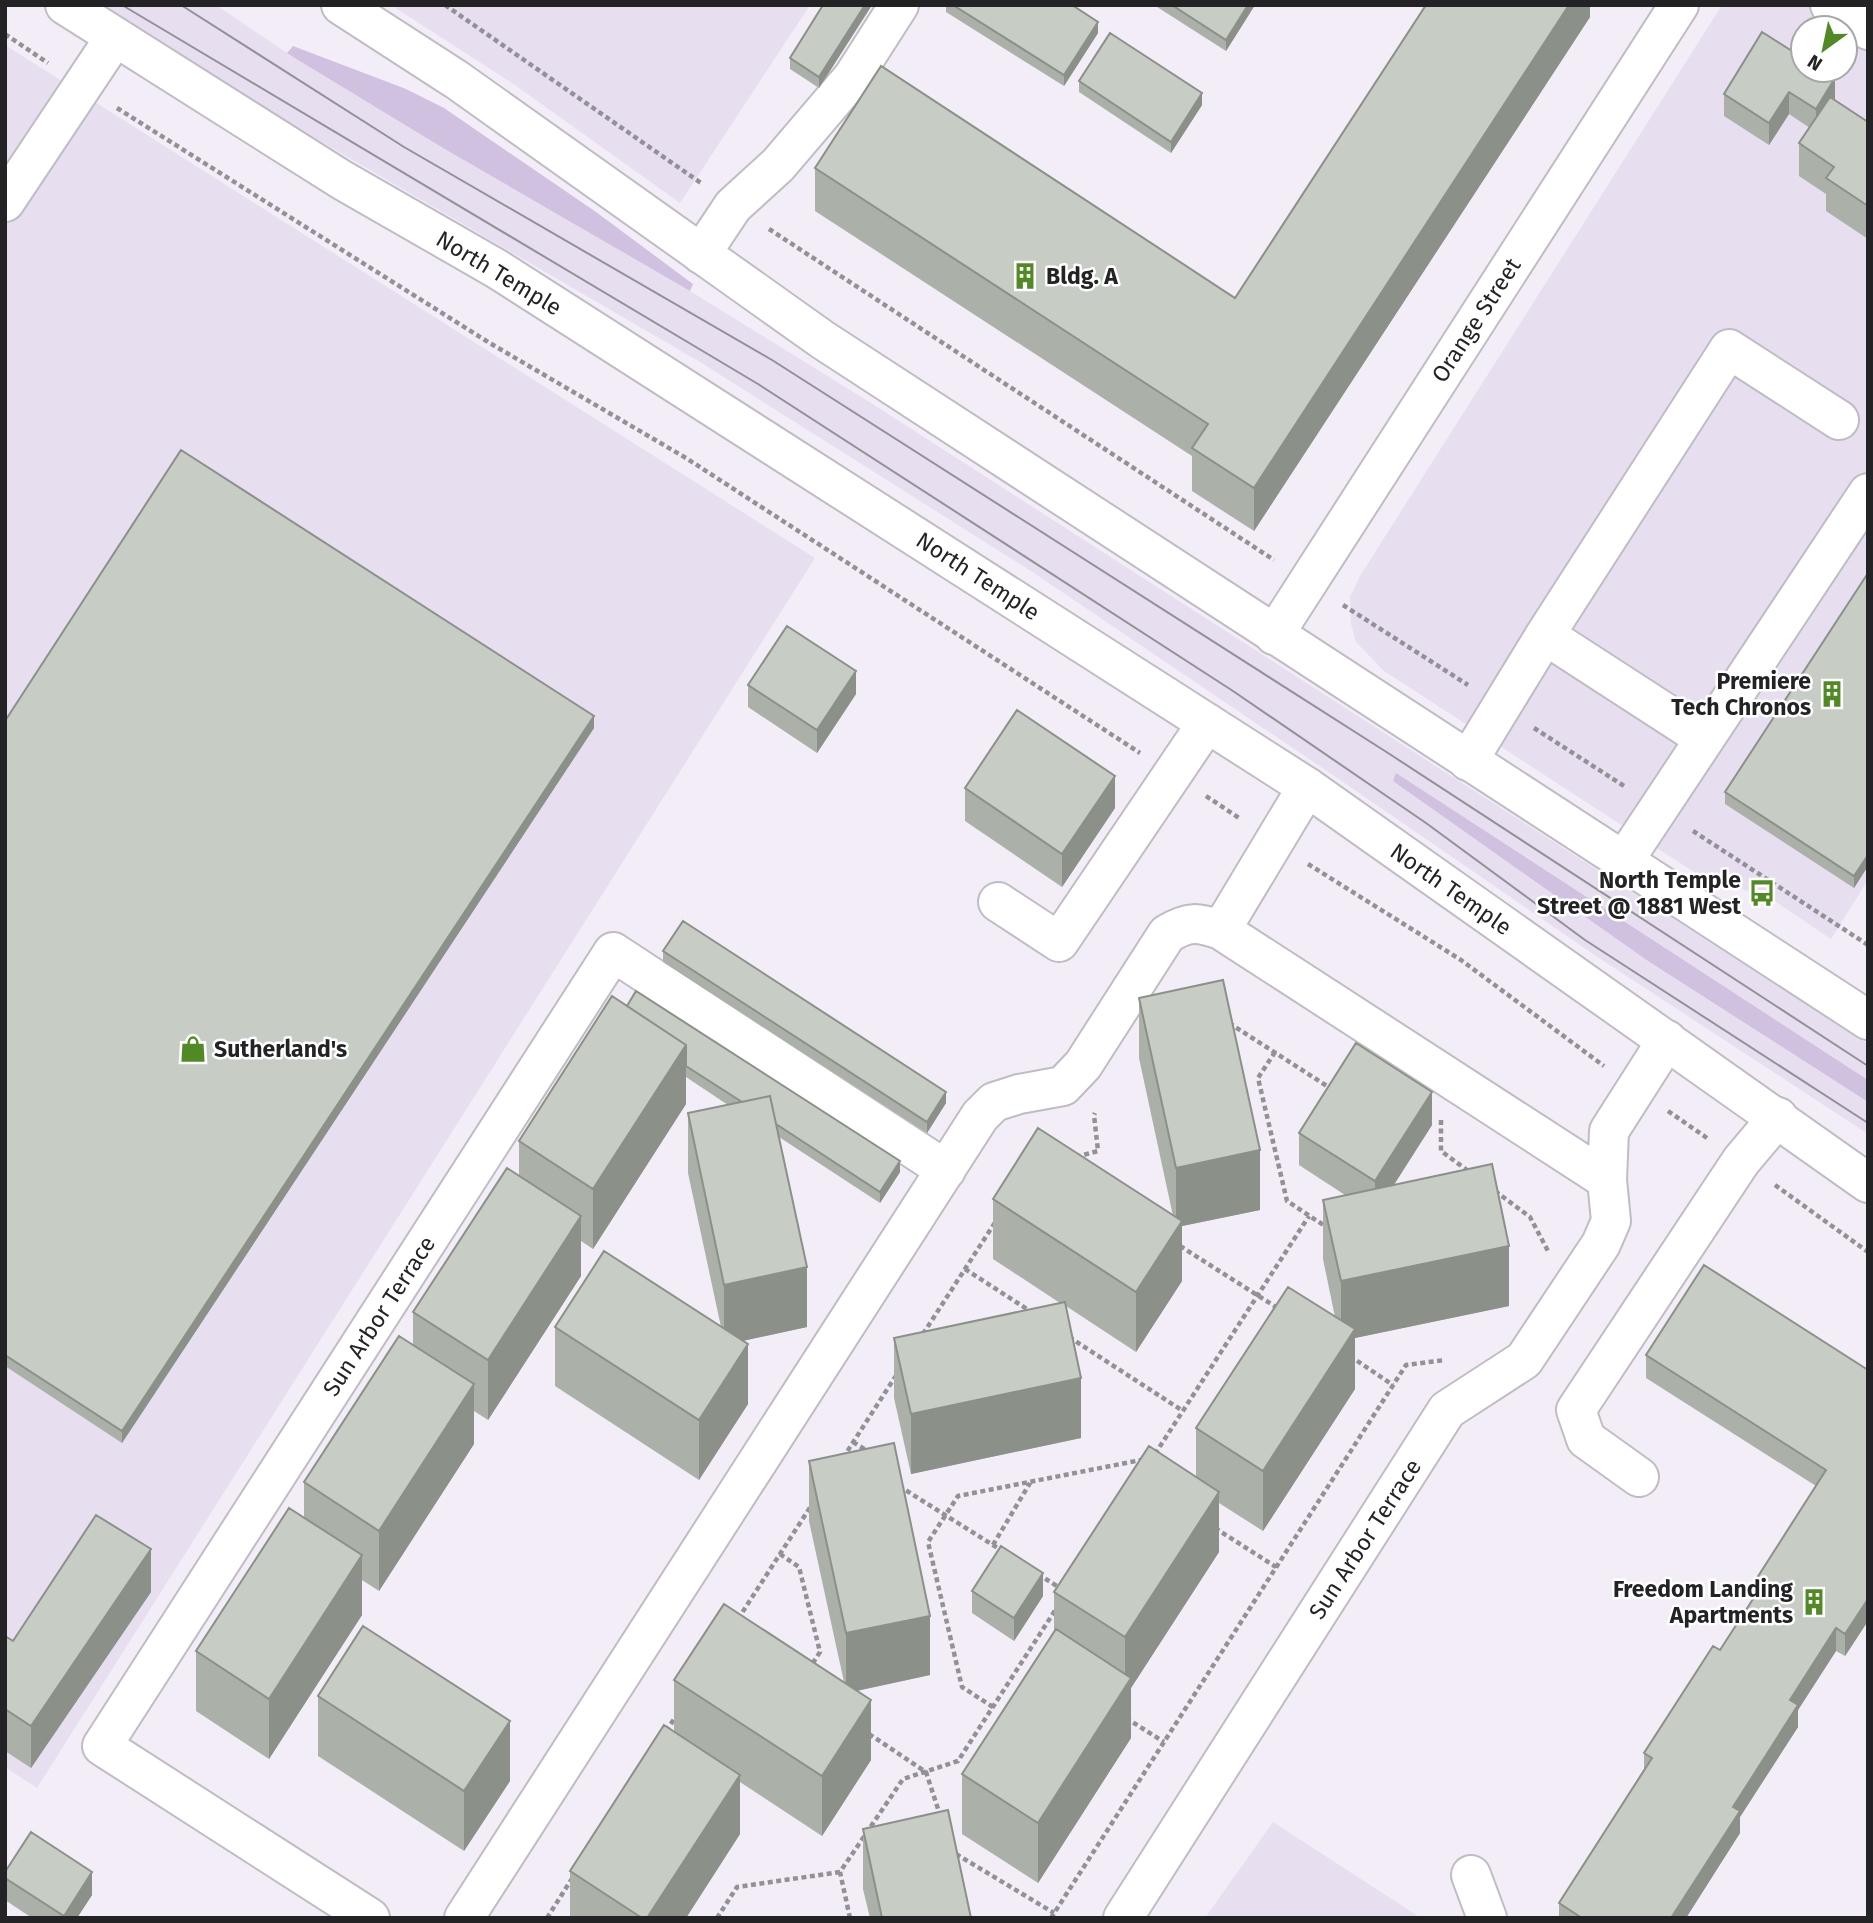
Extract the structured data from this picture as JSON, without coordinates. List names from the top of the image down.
{
  "streets": {
    "street": ["North Temple", "Orange Street", "Sun Arbor Terrace"]
  },
  "crossings": [
    ["North Temple", "Sun Arbor Terrace"]
  ],
  "places": {
    "building": ["Bldg. A", "Premiere Tech Chronos", "Freedom Landing Apartments"],
    "bus stop": ["North Temple Street @ 1881 West"],
    "shop": ["Sutherland's"]
  },
  "north": "bottom left"
}
